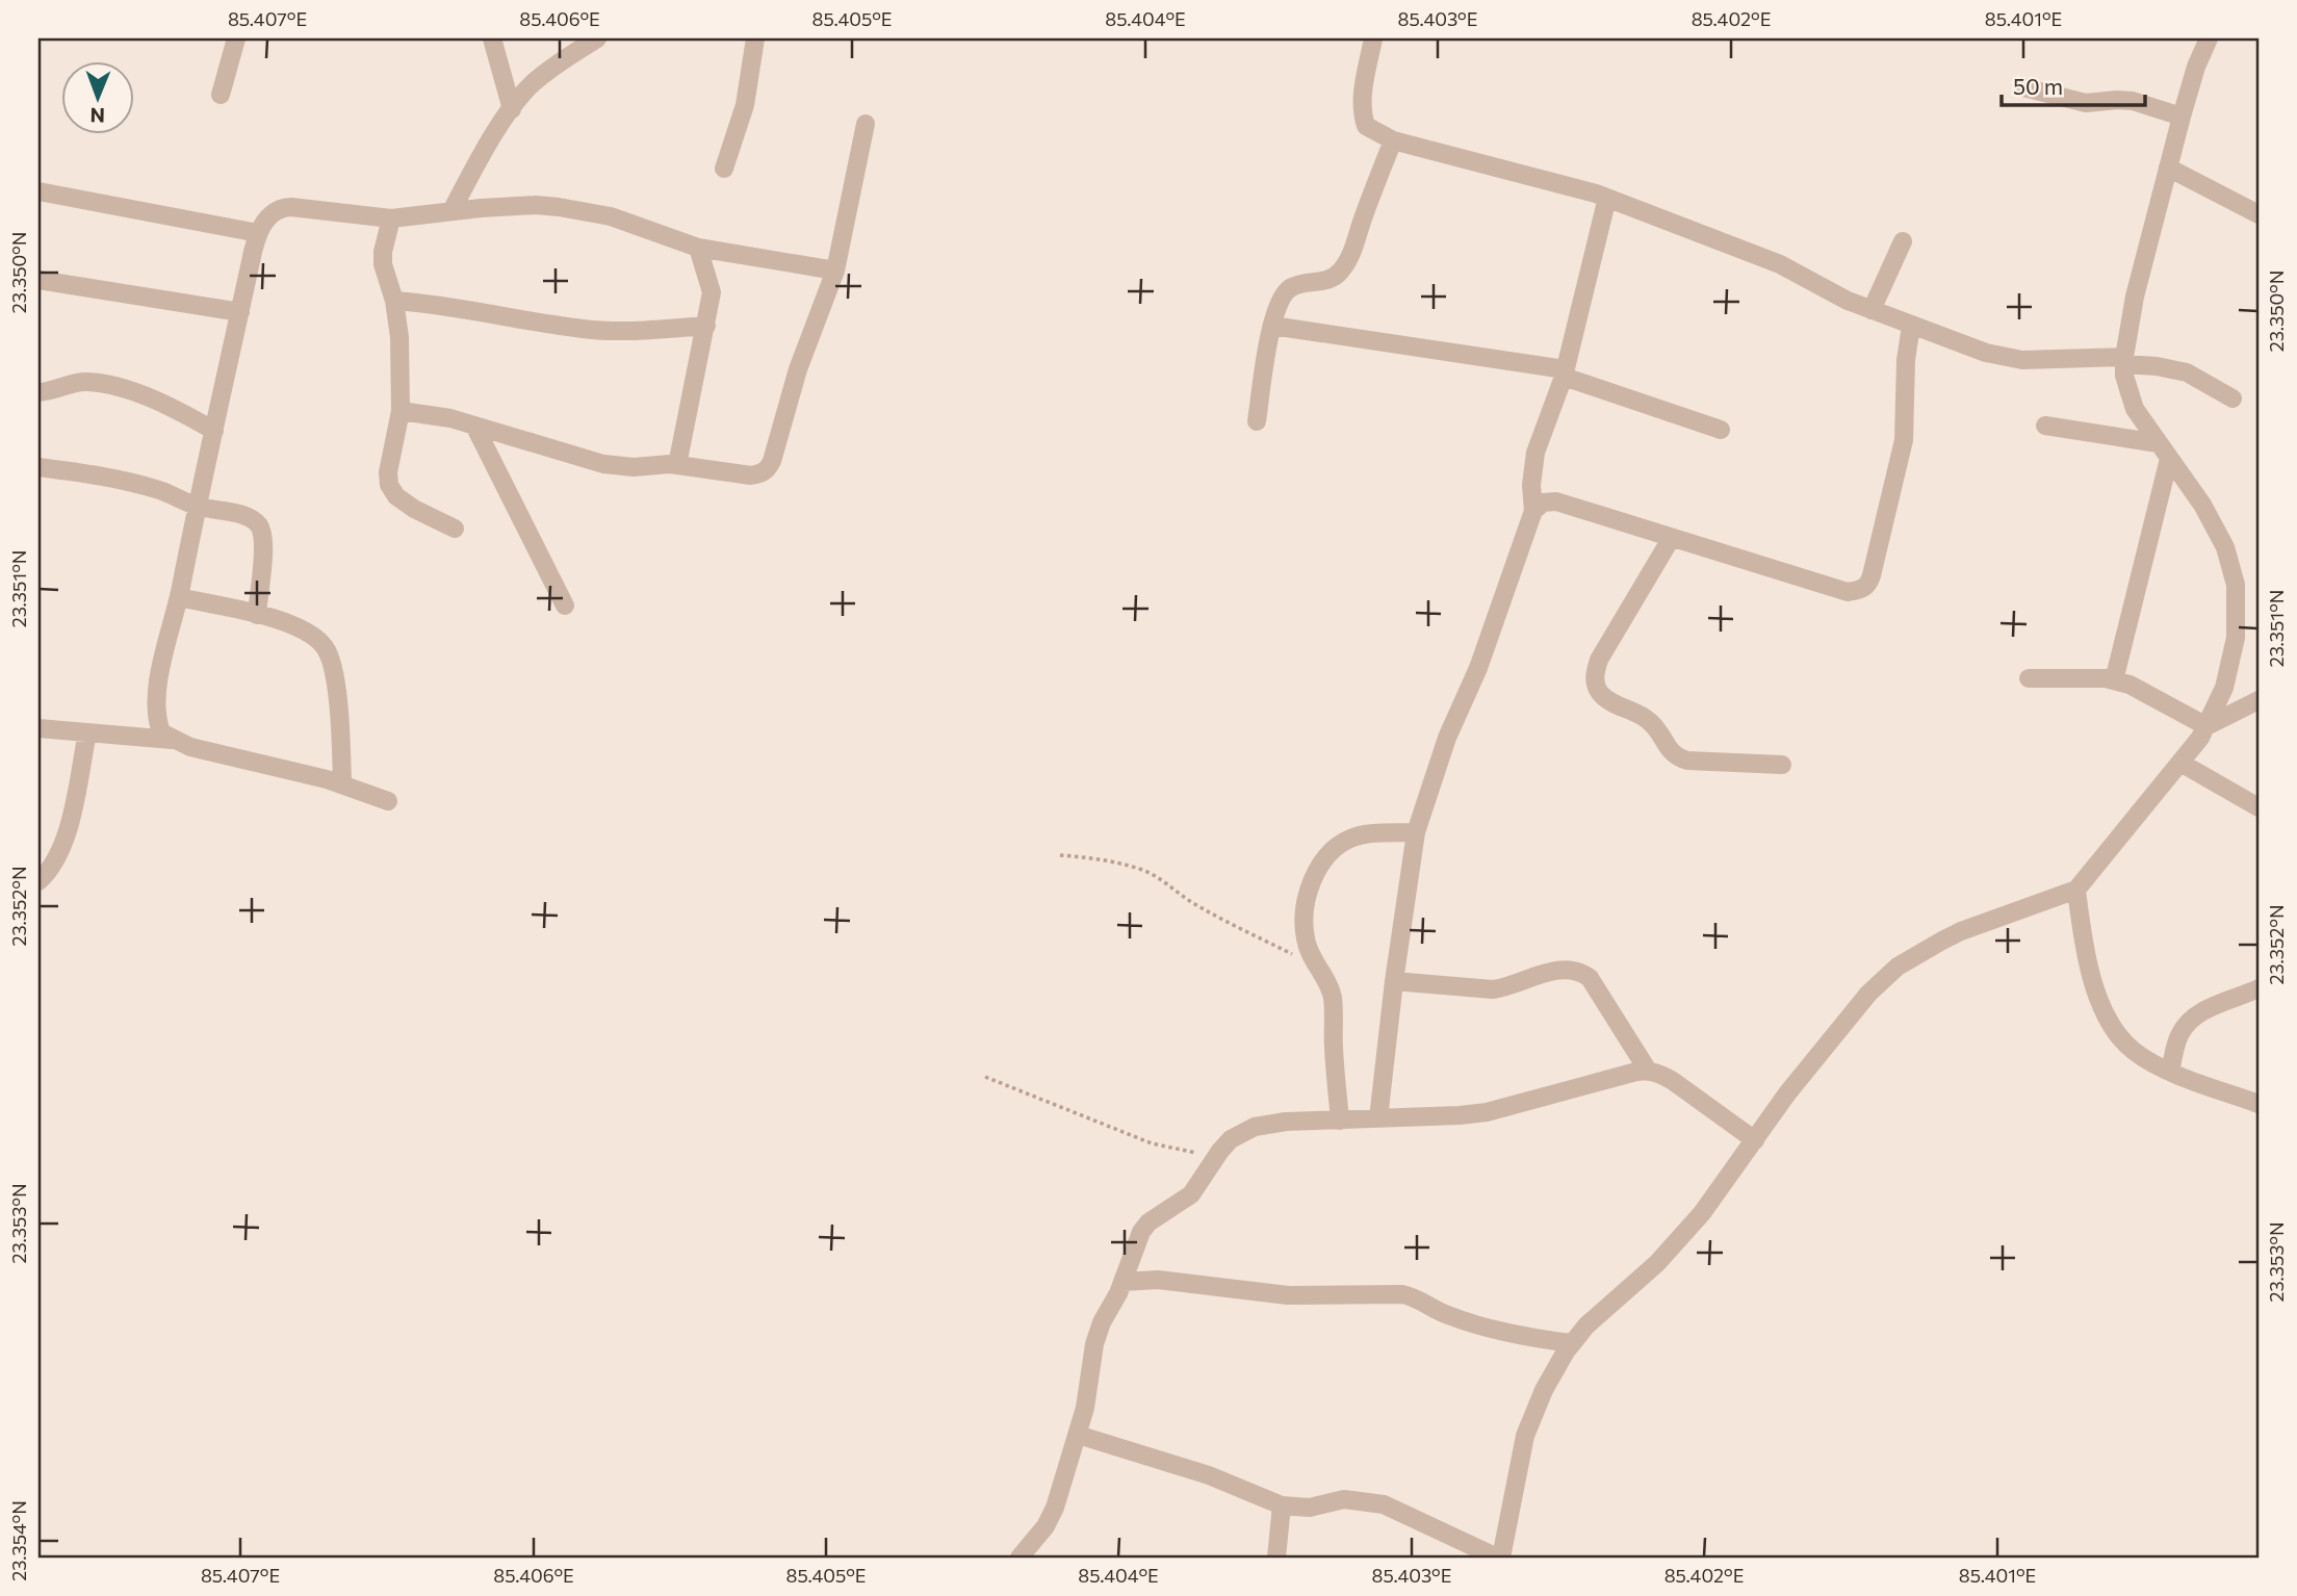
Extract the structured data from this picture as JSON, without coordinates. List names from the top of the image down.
{
  "scale_bar": "50 m",
  "north": "bottom",
  "coordinates": [
    "85.407°E",
    "85.406°E",
    "85.405°E",
    "85.404°E",
    "85.403°E",
    "85.402°E",
    "85.401°E",
    "23.350°N",
    "23.351°N",
    "23.352°N",
    "23.353°N",
    "23.354°N"
  ]
}
